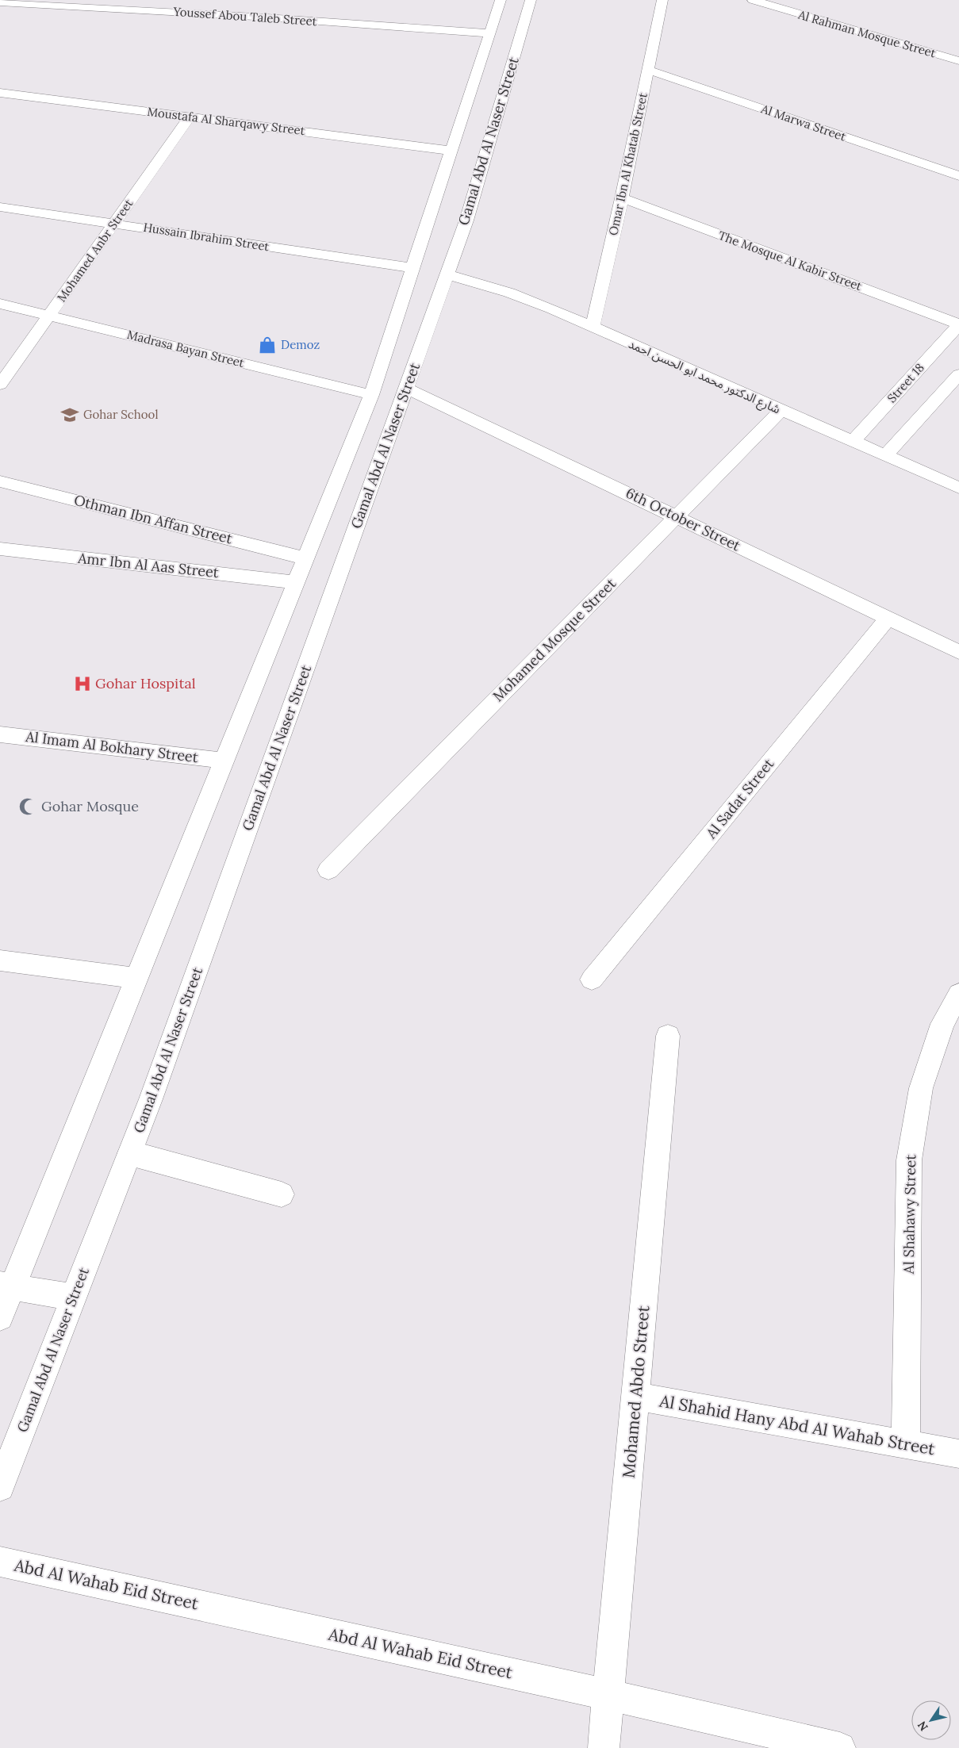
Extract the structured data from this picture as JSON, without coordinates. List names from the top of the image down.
{
  "streets": {
    "street": [
      "Youssef Abou Taleb Street",
      "Al Rahman Mosque Street",
      "Moustafa Al Sharqawy Street",
      "Al Marwa Street",
      "Gamal Abd Al Naser Street",
      "Omar Ibn Al Khatab Street",
      "Hussain Ibrahim Street",
      "Mohamed Anbr Street",
      "The Mosque Al Kabir Street",
      "Madrasa Bayan Street",
      "شارع الدكتور محمد ابو الحسن احمد",
      "Street 18",
      "Othman Ibn Affan Street",
      "6th October Street",
      "Amr Ibn Al Aas Street",
      "Mohamed Mosque Street",
      "Al Imam Al Bokhary Street",
      "Al Sadat Street",
      "Al Shahawy Street",
      "Mohamed Abdo Street",
      "Al Shahid Hany Abd Al Wahab Street",
      "Abd Al Wahab Eid Street"
    ]
  },
  "crossings": [
    ["Moustafa Al Sharqawy Street", "Mohamed Anbr Street"],
    ["Al Marwa Street", "Omar Ibn Al Khatab Street"],
    ["Gamal Abd Al Naser Street", "شارع الدكتور محمد ابو الحسن احمد"],
    ["Gamal Abd Al Naser Street", "6th October Street"],
    ["Omar Ibn Al Khatab Street", "The Mosque Al Kabir Street"],
    ["Omar Ibn Al Khatab Street", "شارع الدكتور محمد ابو الحسن احمد"],
    ["Hussain Ibrahim Street", "Mohamed Anbr Street"],
    ["Mohamed Anbr Street", "Madrasa Bayan Street"],
    ["The Mosque Al Kabir Street", "Street 18"],
    ["شارع الدكتور محمد ابو الحسن احمد", "Street 18"],
    ["شارع الدكتور محمد ابو الحسن احمد", "Mohamed Mosque Street"],
    ["6th October Street", "Mohamed Mosque Street"],
    ["6th October Street", "Al Sadat Street"],
    ["Al Shahawy Street", "Al Shahid Hany Abd Al Wahab Street"],
    ["Mohamed Abdo Street", "Al Shahid Hany Abd Al Wahab Street"],
    ["Mohamed Abdo Street", "Abd Al Wahab Eid Street"]
  ],
  "places": {
    "shop": ["Demoz"],
    "school or university": ["Gohar School"],
    "hospital": ["Gohar Hospital"],
    "mosque": ["Gohar Mosque"]
  },
  "north": "bottom left"
}
